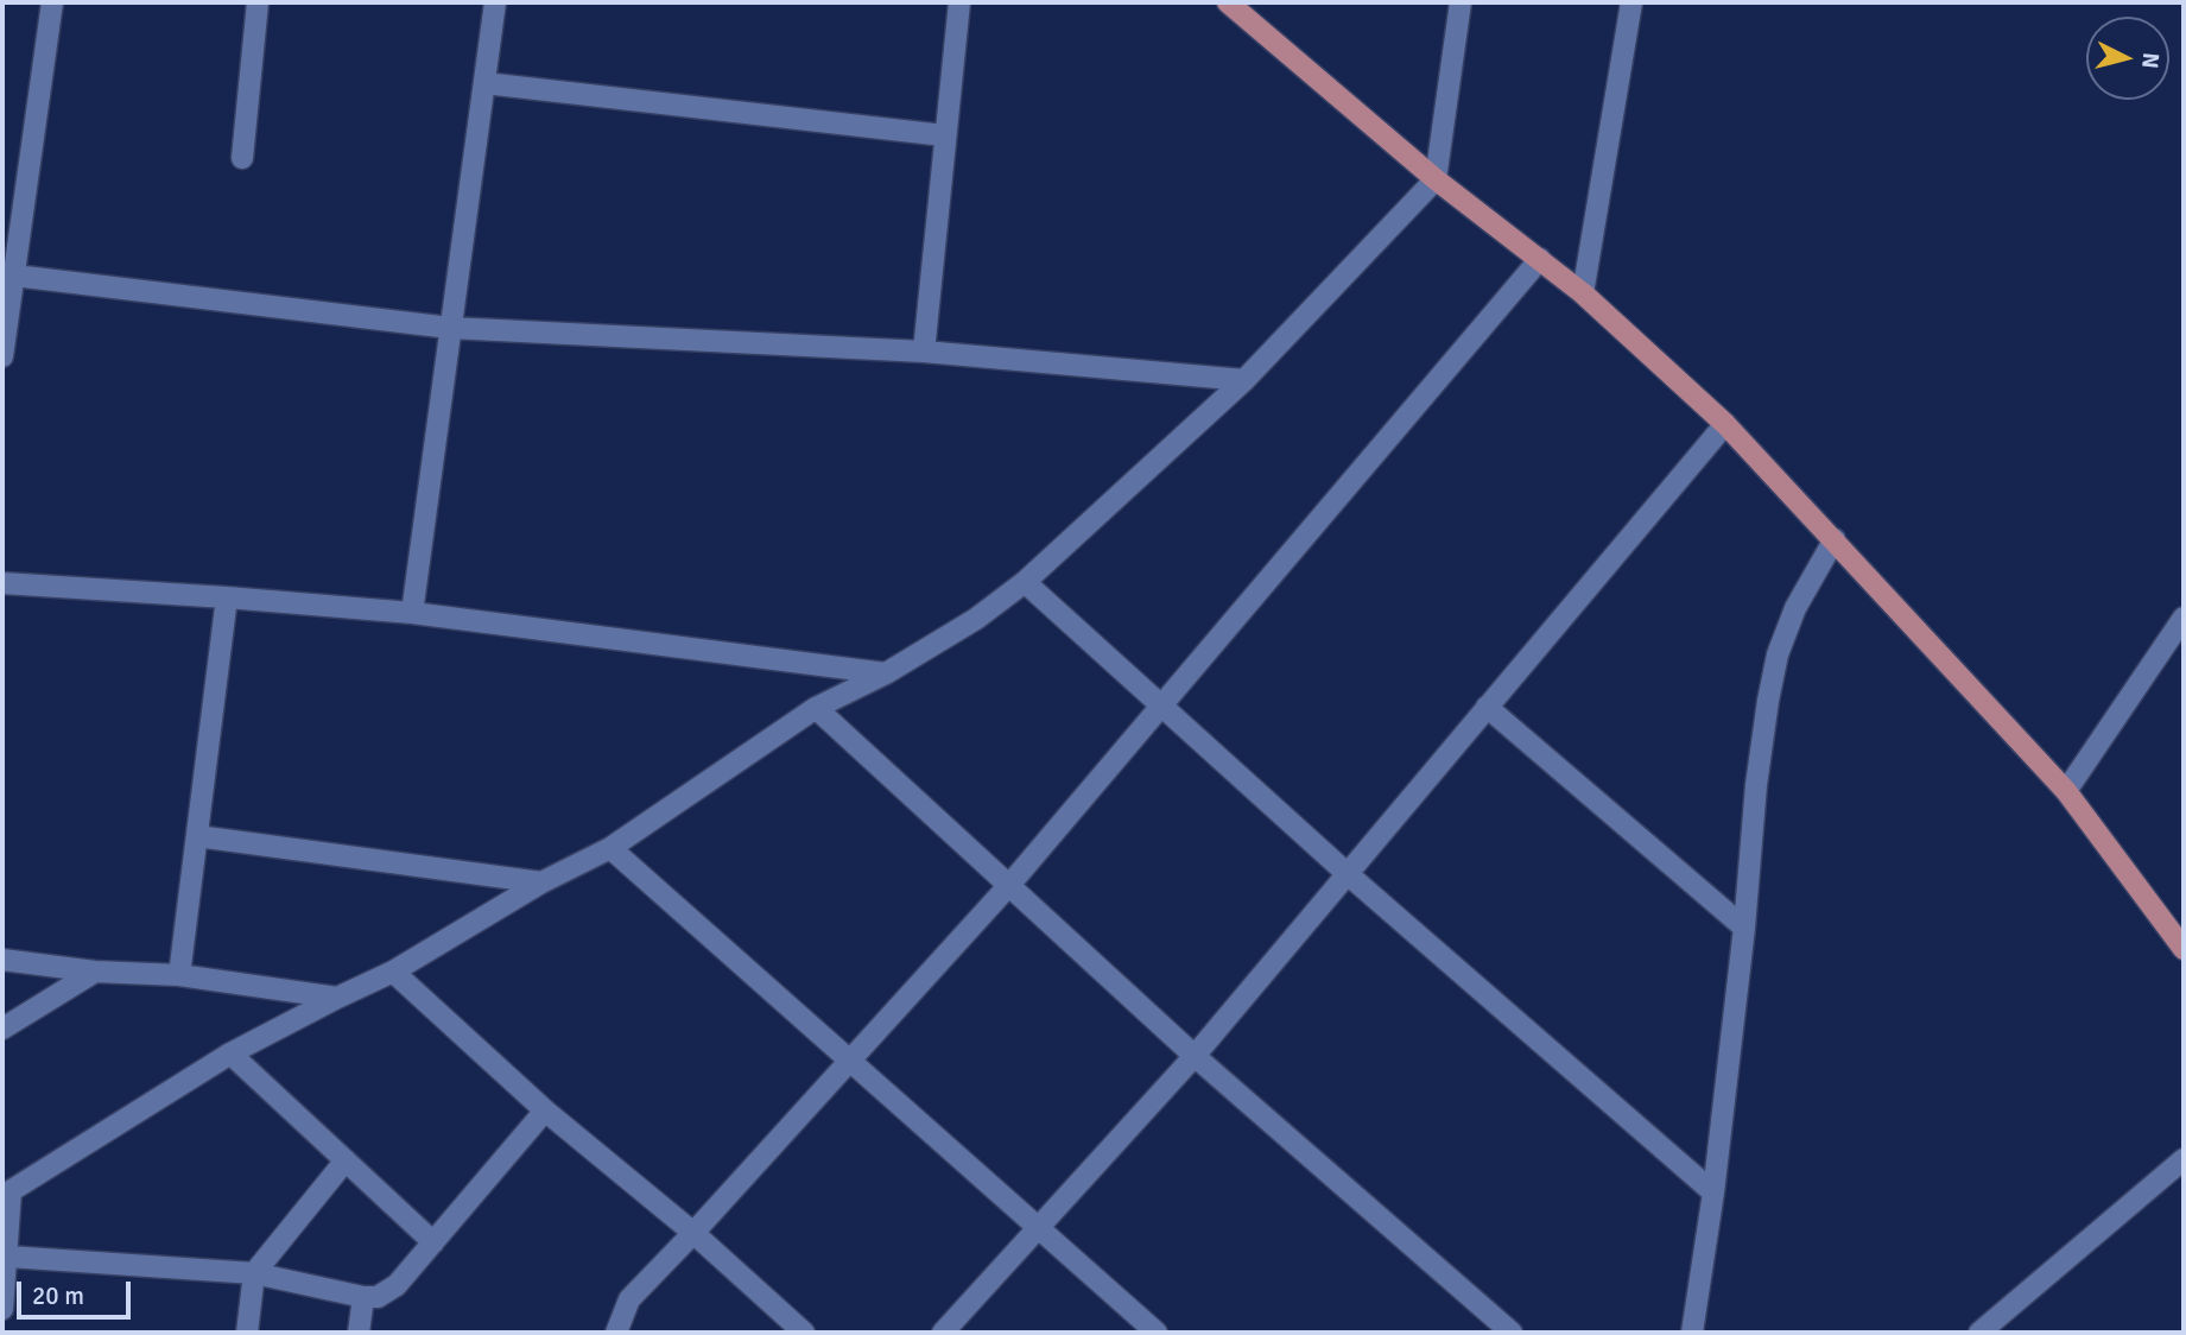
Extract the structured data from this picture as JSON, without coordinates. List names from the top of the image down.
{
  "scale_bar": "20 m",
  "north": "right"
}
